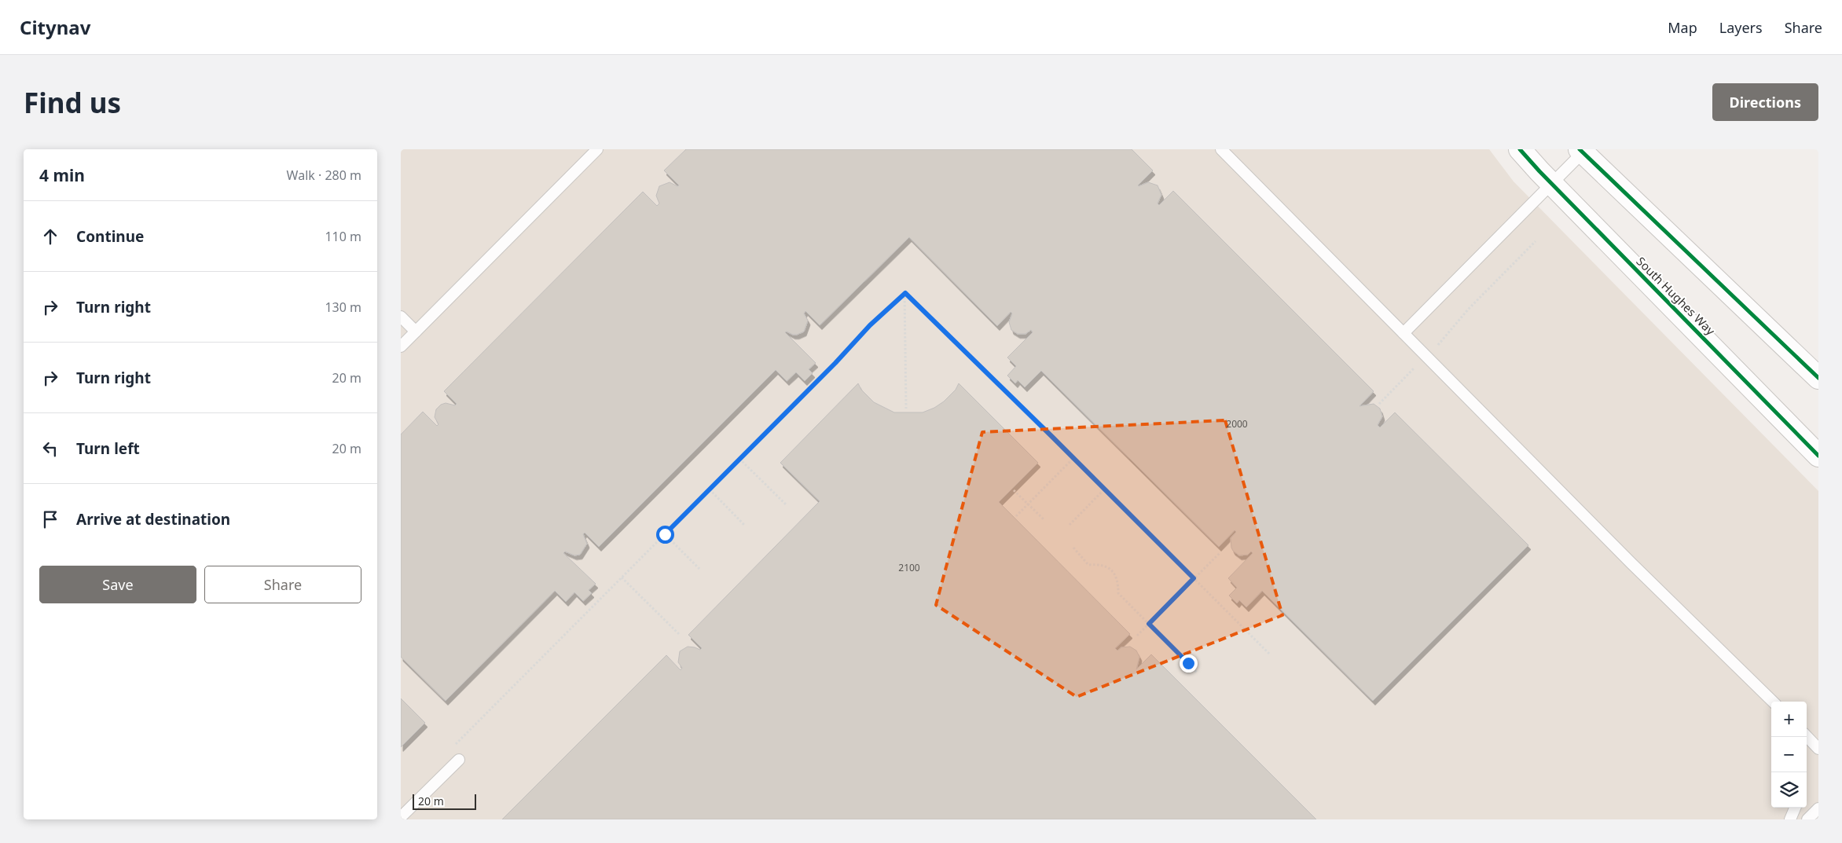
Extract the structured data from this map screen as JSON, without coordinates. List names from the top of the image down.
{
  "streets": {
    "street": ["South Hughes Way"]
  },
  "house_numbers": ["2000", "2100"],
  "scale_bar": "20 m",
  "page": {
    "header": "Citynav",
    "nav": ["Map", "Layers", "Share"],
    "buttons": [
      "Directions",
      ["Save", "Share"]
    ],
    "title": "Find us",
    "heading": ["4 min", "Walk · 280 m"],
    "list": [
      ["Continue", "110 m"],
      ["Turn right", "130 m"],
      ["Turn right", "20 m"],
      ["Turn left", "20 m"],
      "Arrive at destination"
    ],
    "map_buttons": ["+", "−"],
    "scale": "20 m"
  }
}
